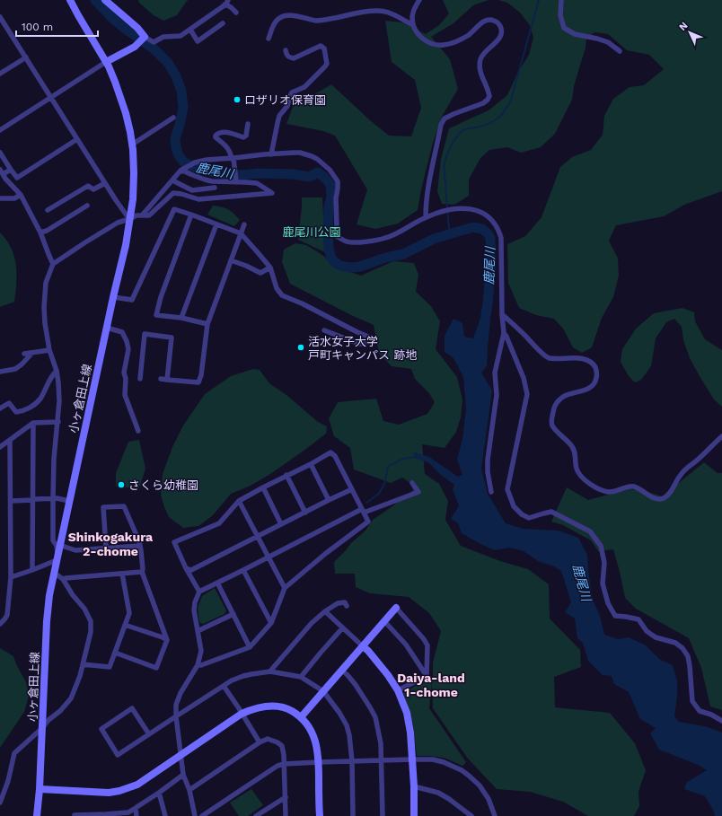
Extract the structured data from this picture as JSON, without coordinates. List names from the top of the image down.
{
  "streets": {
    "main road": ["小ヶ倉田上線"]
  },
  "districts": ["Shinkogakura 2-chome", "Daiya-land 1-chome"],
  "water": ["鹿尾川"],
  "parks": ["鹿尾川公園"],
  "places": ["ロザリオ保育園", "活水女子大学 戸町キャンパス 跡地", "さくら幼稚園"],
  "scale_bar": "100 m",
  "north": "top left"
}
